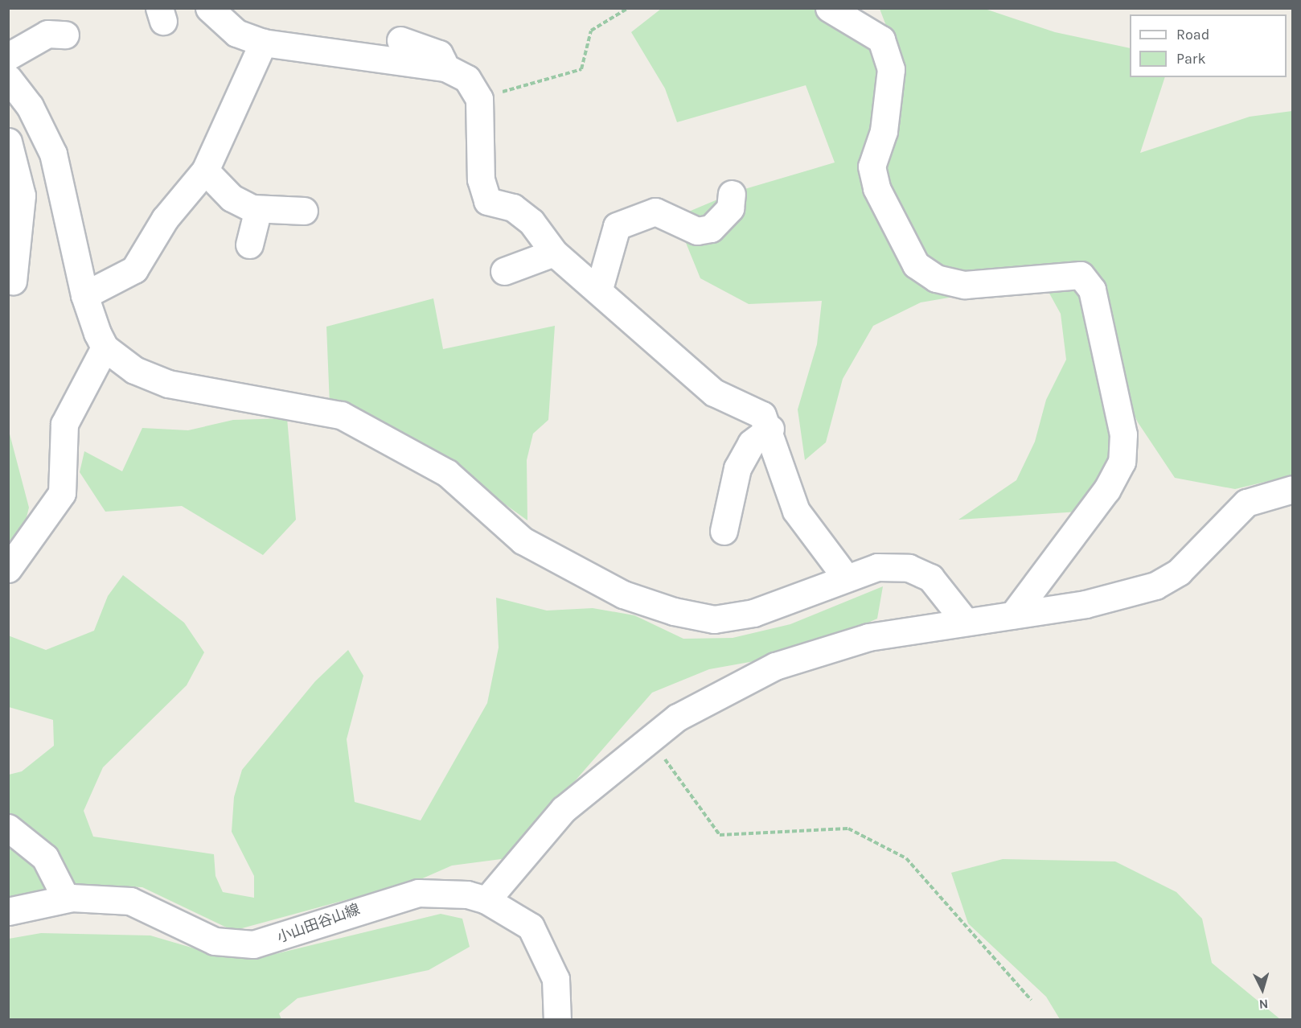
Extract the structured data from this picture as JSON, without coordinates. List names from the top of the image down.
{
  "streets": {
    "street": ["小山田谷山線"]
  },
  "legend": ["Road", "Park"],
  "north": "bottom"
}
